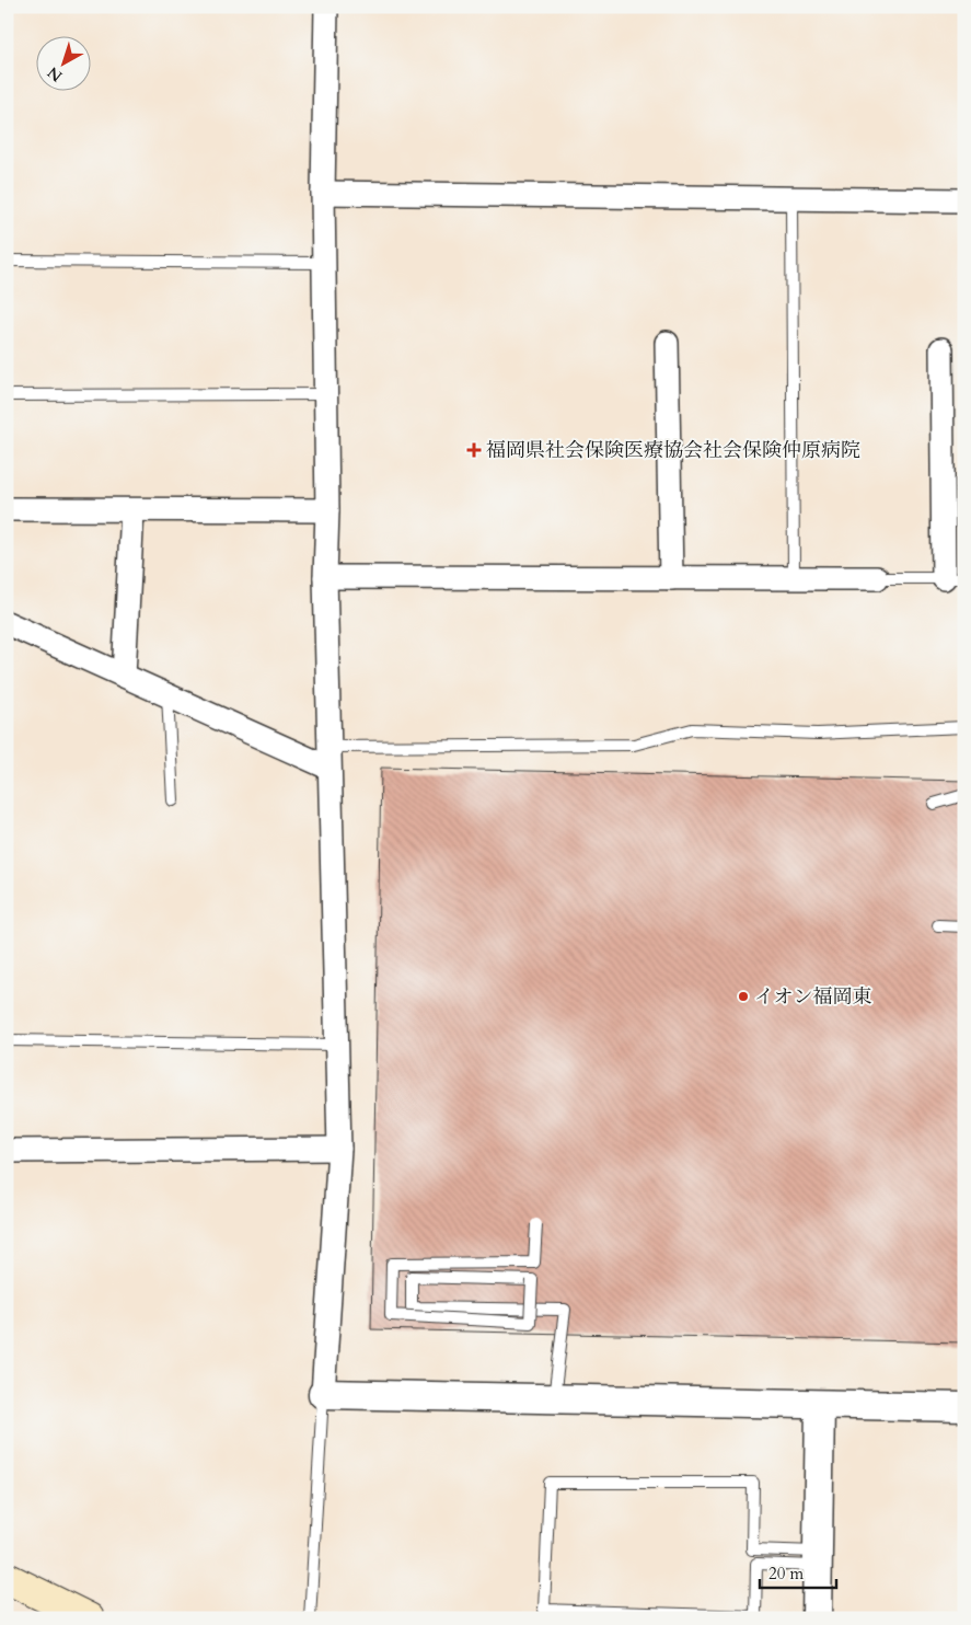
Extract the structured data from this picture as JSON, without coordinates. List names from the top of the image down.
{
  "places": {
    "health": ["福岡県社会保険医療協会社会保険仲原病院"],
    "other": ["イオン福岡東"]
  },
  "scale_bar": "20 m",
  "north": "bottom left"
}
